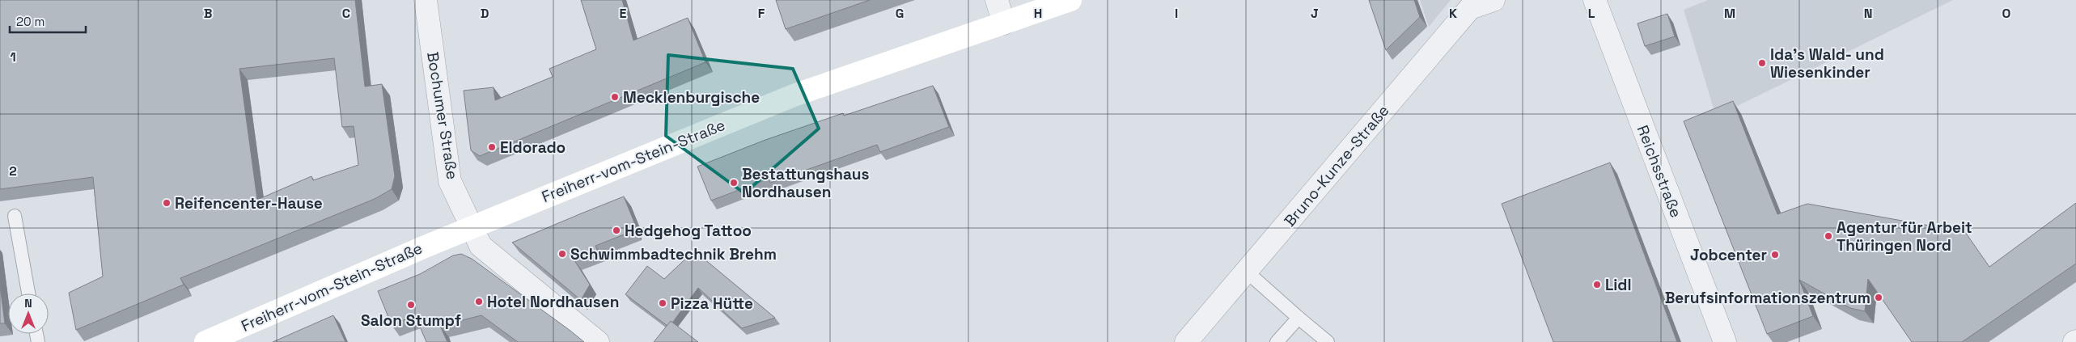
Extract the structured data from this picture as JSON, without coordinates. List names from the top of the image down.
{
  "streets": {
    "main road": ["Freiherr-vom-Stein-Straße"],
    "street": ["Bochumer Straße", "Bruno-Kunze-Straße", "Reichsstraße"]
  },
  "crossings": [
    ["Bochumer Straße", "Freiherr-vom-Stein-Straße"]
  ],
  "places": [
    "Ida's Wald- und Wiesenkinder",
    "Mecklenburgische",
    "Eldorado",
    "Bestattungshaus Nordhausen",
    "Reifencenter-Hause",
    "Hedgehog Tattoo",
    "Agentur für Arbeit Thüringen Nord",
    "Schwimmbadtechnik Brehm",
    "Jobcenter",
    "Lidl",
    "Berufsinformationszentrum",
    "Hotel Nordhausen",
    "Pizza Hütte",
    "Salon Stumpf"
  ],
  "scale_bar": "20 m",
  "north": "top",
  "grid": {
    "columns": [
      "B",
      "C",
      "D",
      "E",
      "F",
      "G",
      "H",
      "I",
      "J",
      "K",
      "L",
      "M",
      "N",
      "O"
    ],
    "rows": ["1", "2"]
  }
}
